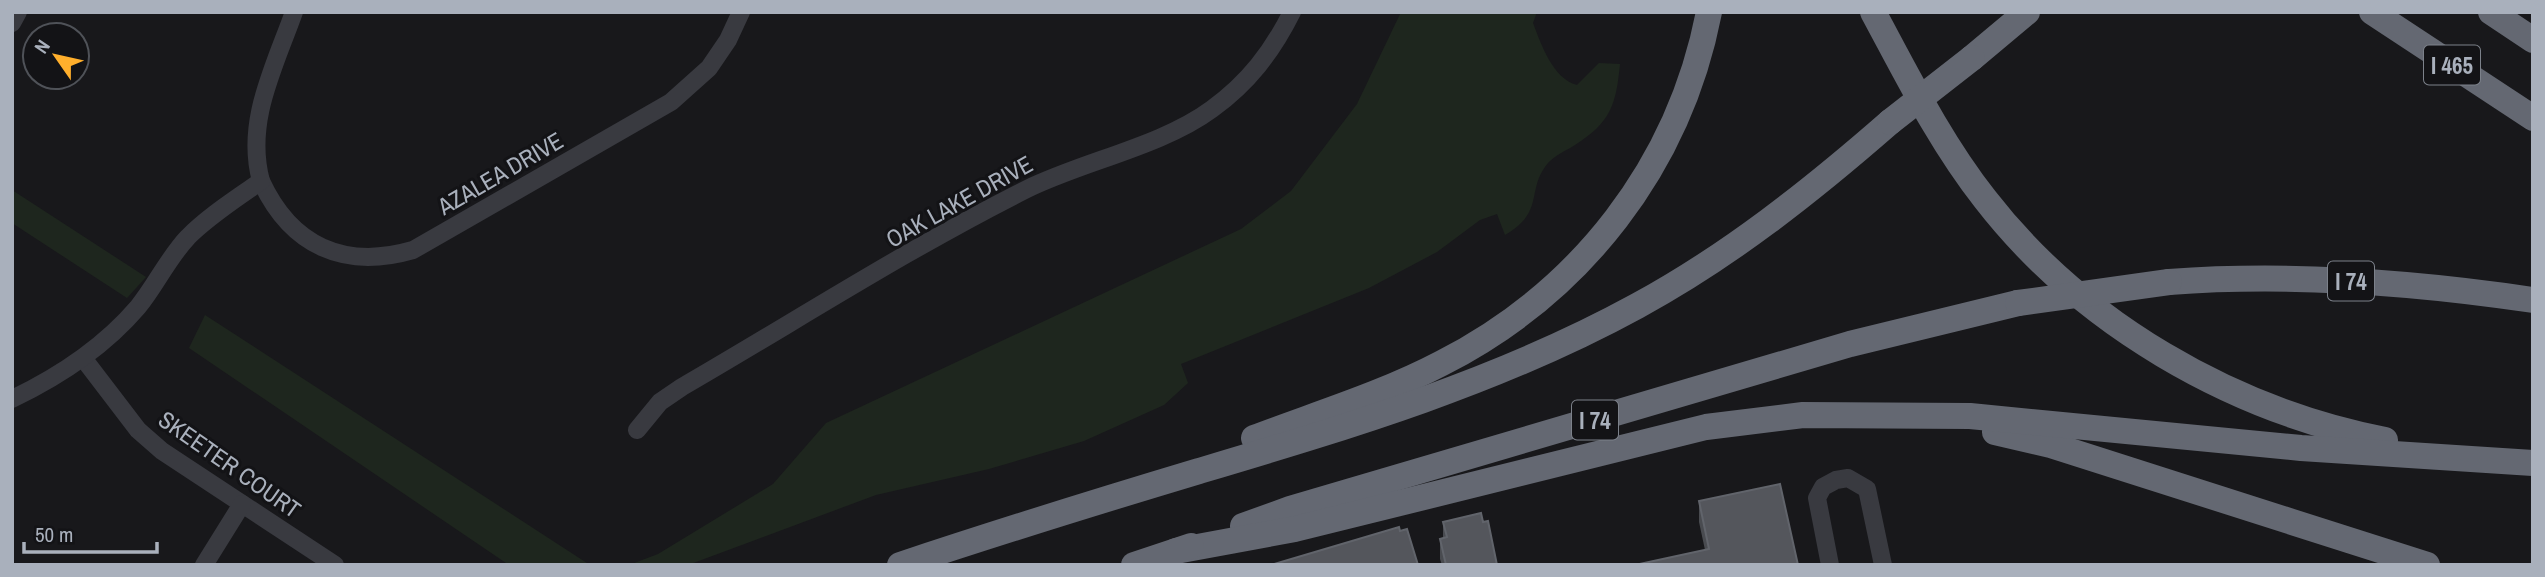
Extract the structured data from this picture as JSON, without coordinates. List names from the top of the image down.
{
  "streets": {
    "highway": ["I 465", "I 74"],
    "street": ["AZALEA DRIVE", "OAK LAKE DRIVE", "SKEETER COURT"]
  },
  "scale_bar": "50 m",
  "north": "top left"
}
